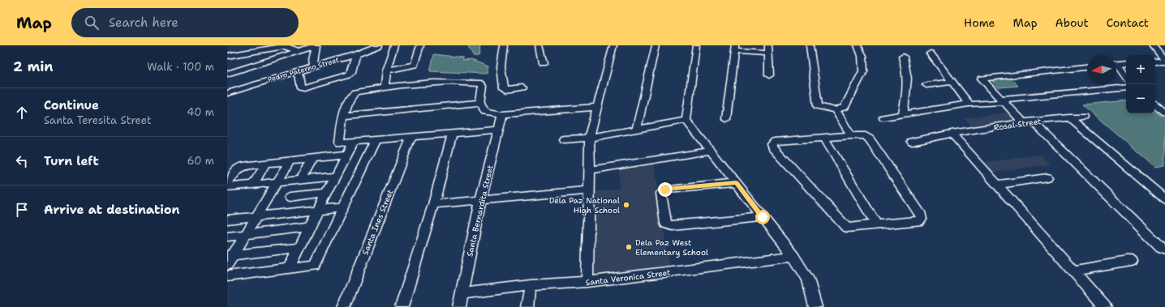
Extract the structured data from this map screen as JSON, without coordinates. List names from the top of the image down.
{
  "streets": {
    "street": [
      "Pedro Paterno Street",
      "Rosal Street",
      "Santa Bernardita Street",
      "Santa Ines Street",
      "Santa Veronica Street"
    ]
  },
  "crossings": [
    ["Santa Bernardita Street", "Santa Veronica Street"]
  ],
  "places": ["Dela Paz National High School", "Dela Paz West Elementary School"],
  "north": "left",
  "page": {
    "header": "Map",
    "search": "Search here",
    "nav": [
      "Home",
      "Map",
      "About",
      "Contact"
    ],
    "heading": ["2 min", "Walk · 100 m"],
    "map_buttons": ["+", "−"],
    "list": [
      ["Continue", "Santa Teresita Street", "40 m"],
      ["Turn left", "60 m"],
      "Arrive at destination"
    ]
  }
}
